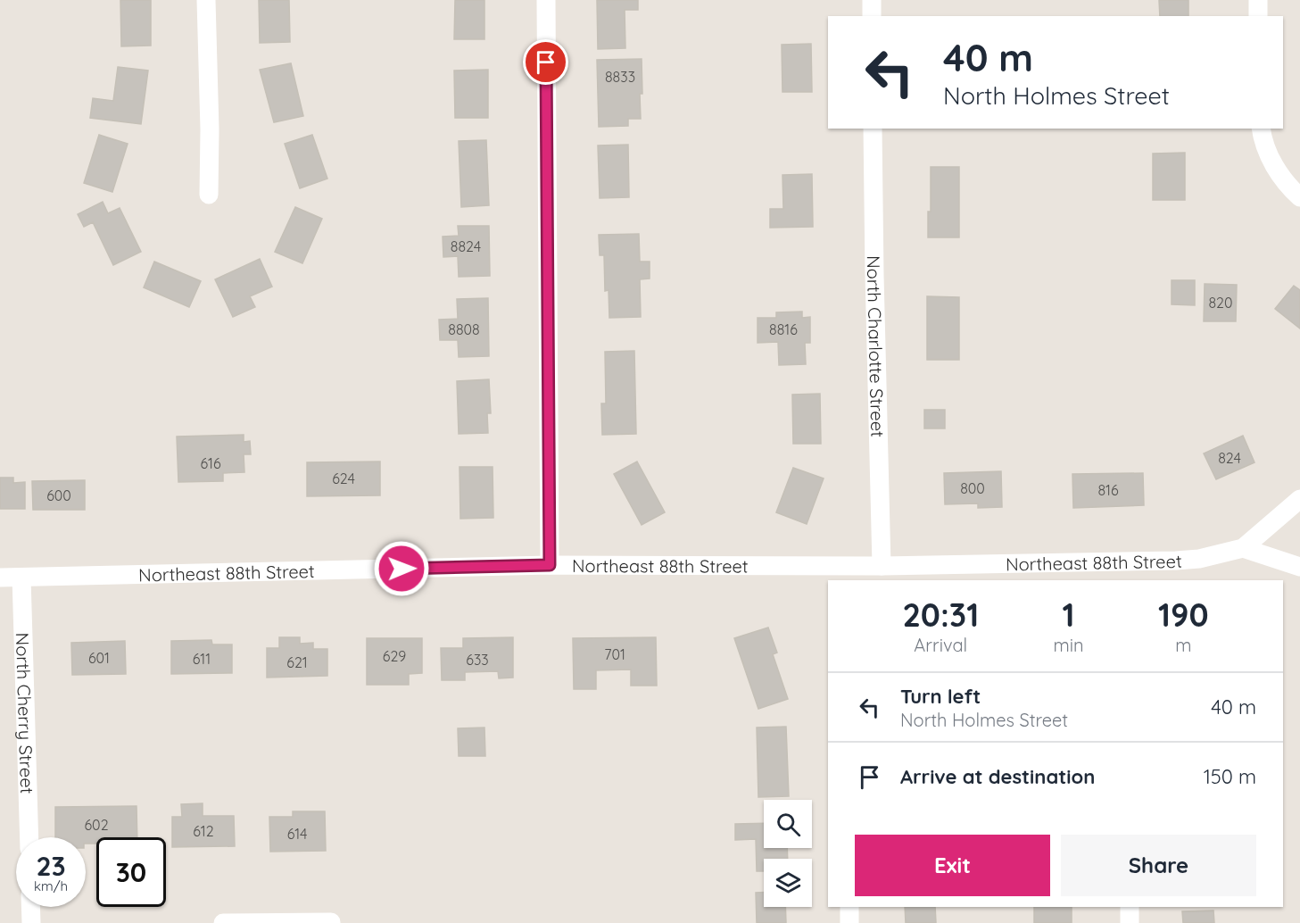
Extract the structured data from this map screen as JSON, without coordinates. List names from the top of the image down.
{
  "streets": {
    "street": ["North Charlotte Street", "Northeast 88th Street", "North Cherry Street"]
  },
  "crossings": [
    ["North Charlotte Street", "Northeast 88th Street"],
    ["Northeast 88th Street", "North Cherry Street"]
  ],
  "house_numbers": [
    "8833",
    "8824",
    "820",
    "8808",
    "8816",
    "824",
    "616",
    "624",
    "800",
    "816",
    "600",
    "701",
    "629",
    "601",
    "611",
    "633",
    "621",
    "602",
    "612",
    "614"
  ],
  "page": {
    "turn": ["40 m", "North Holmes Street"],
    "eta": [
      "20:31",
      "Arrival",
      "1",
      "min",
      "190",
      "m"
    ],
    "list": [
      {
        "name": "Turn left",
        "note": "North Holmes Street",
        "value": "40 m"
      },
      {
        "name": "Arrive at destination",
        "value": "150 m"
      }
    ],
    "buttons": ["Exit", "Share"],
    "speed": "23 km/h",
    "limit": "30"
  }
}
